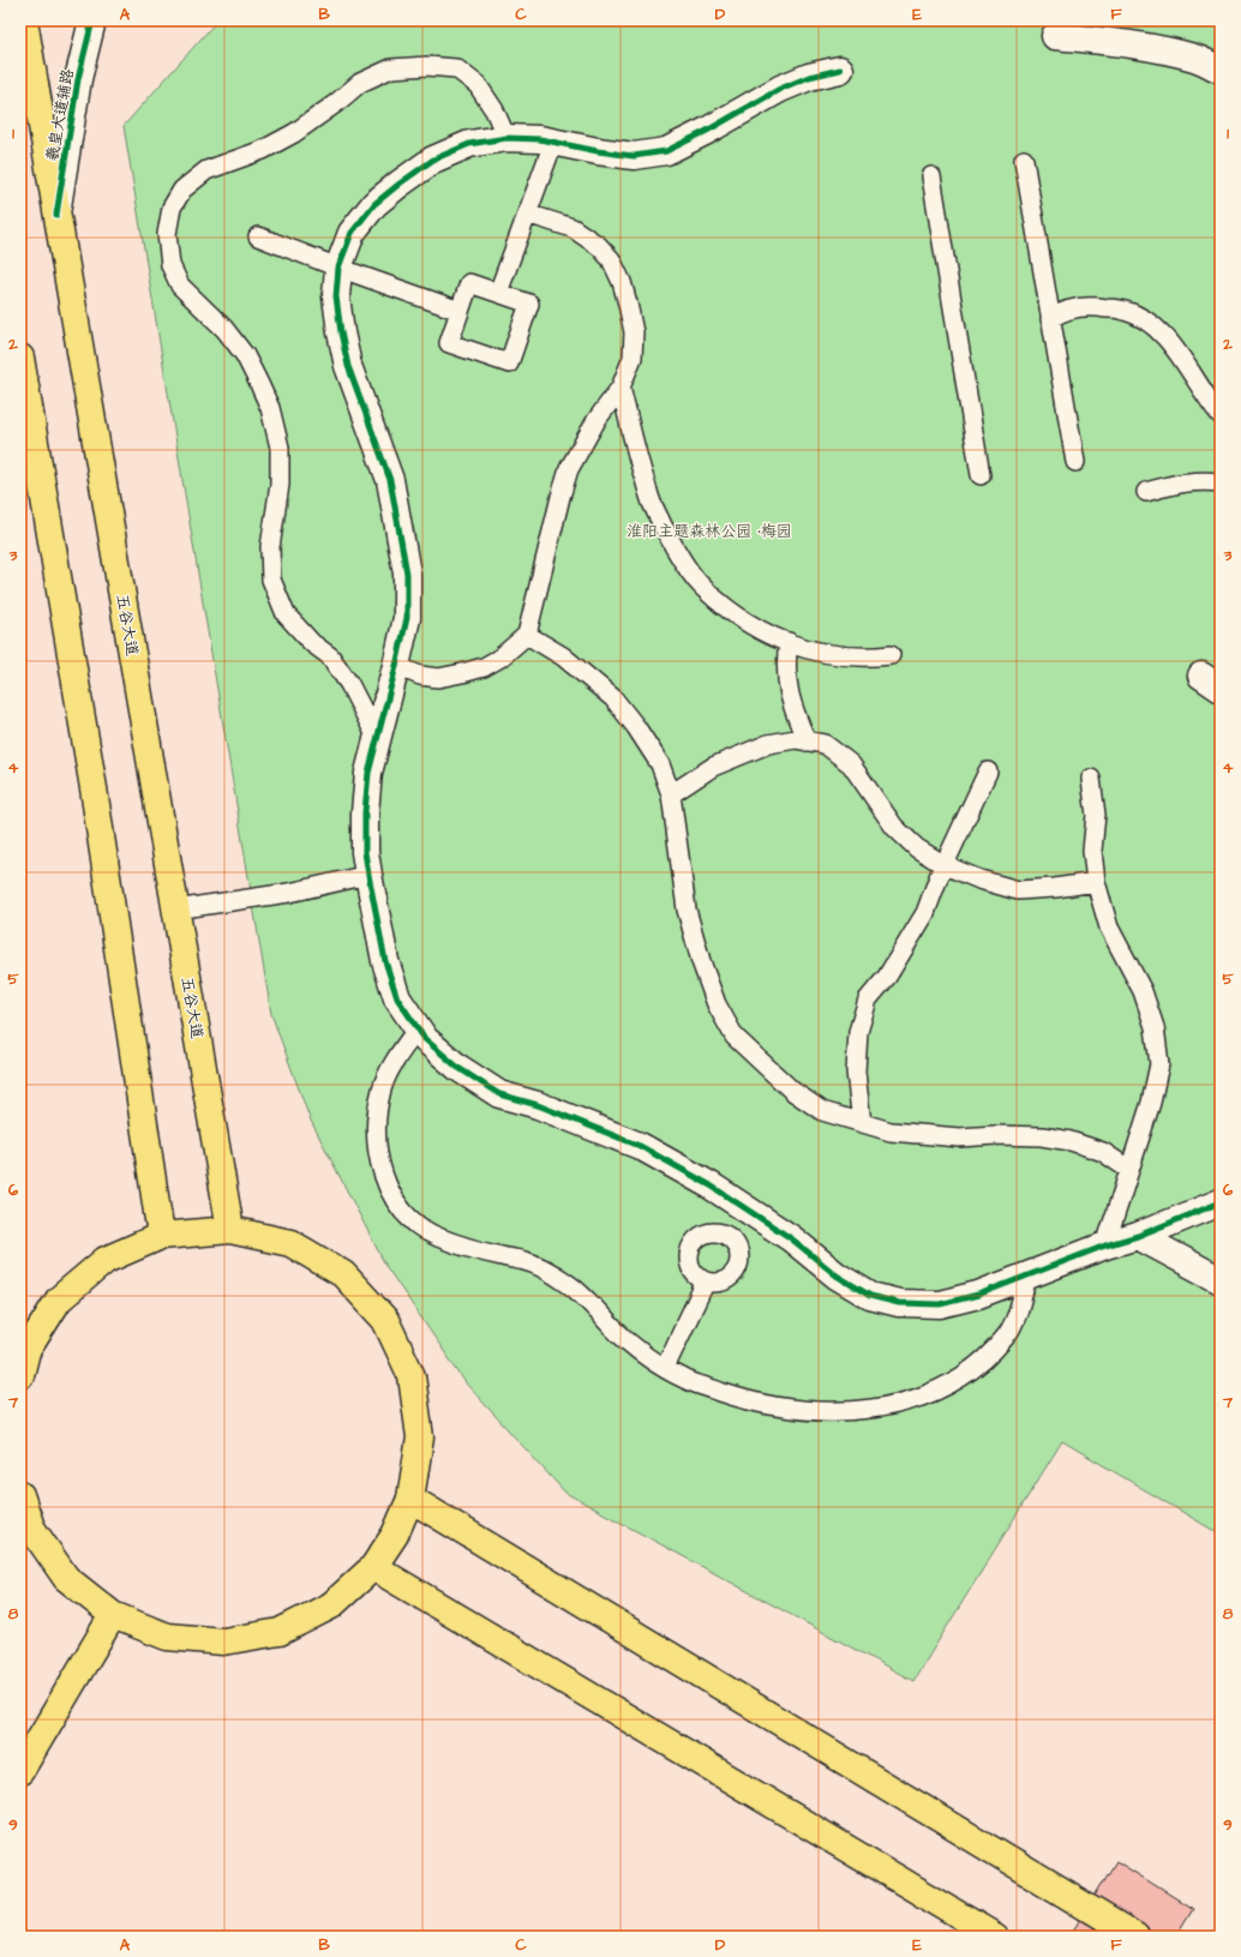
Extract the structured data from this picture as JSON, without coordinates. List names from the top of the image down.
{
  "streets": {
    "highway": ["五谷大道"],
    "street": ["羲皇大道辅路"]
  },
  "crossings": [
    ["羲皇大道辅路", "五谷大道"]
  ],
  "parks": ["淮阳主题森林公园 •梅园"],
  "grid": {
    "columns": [
      "A",
      "B",
      "C",
      "D",
      "E",
      "F"
    ],
    "rows": [
      "1",
      "2",
      "3",
      "4",
      "5",
      "6",
      "7",
      "8",
      "9"
    ]
  }
}
